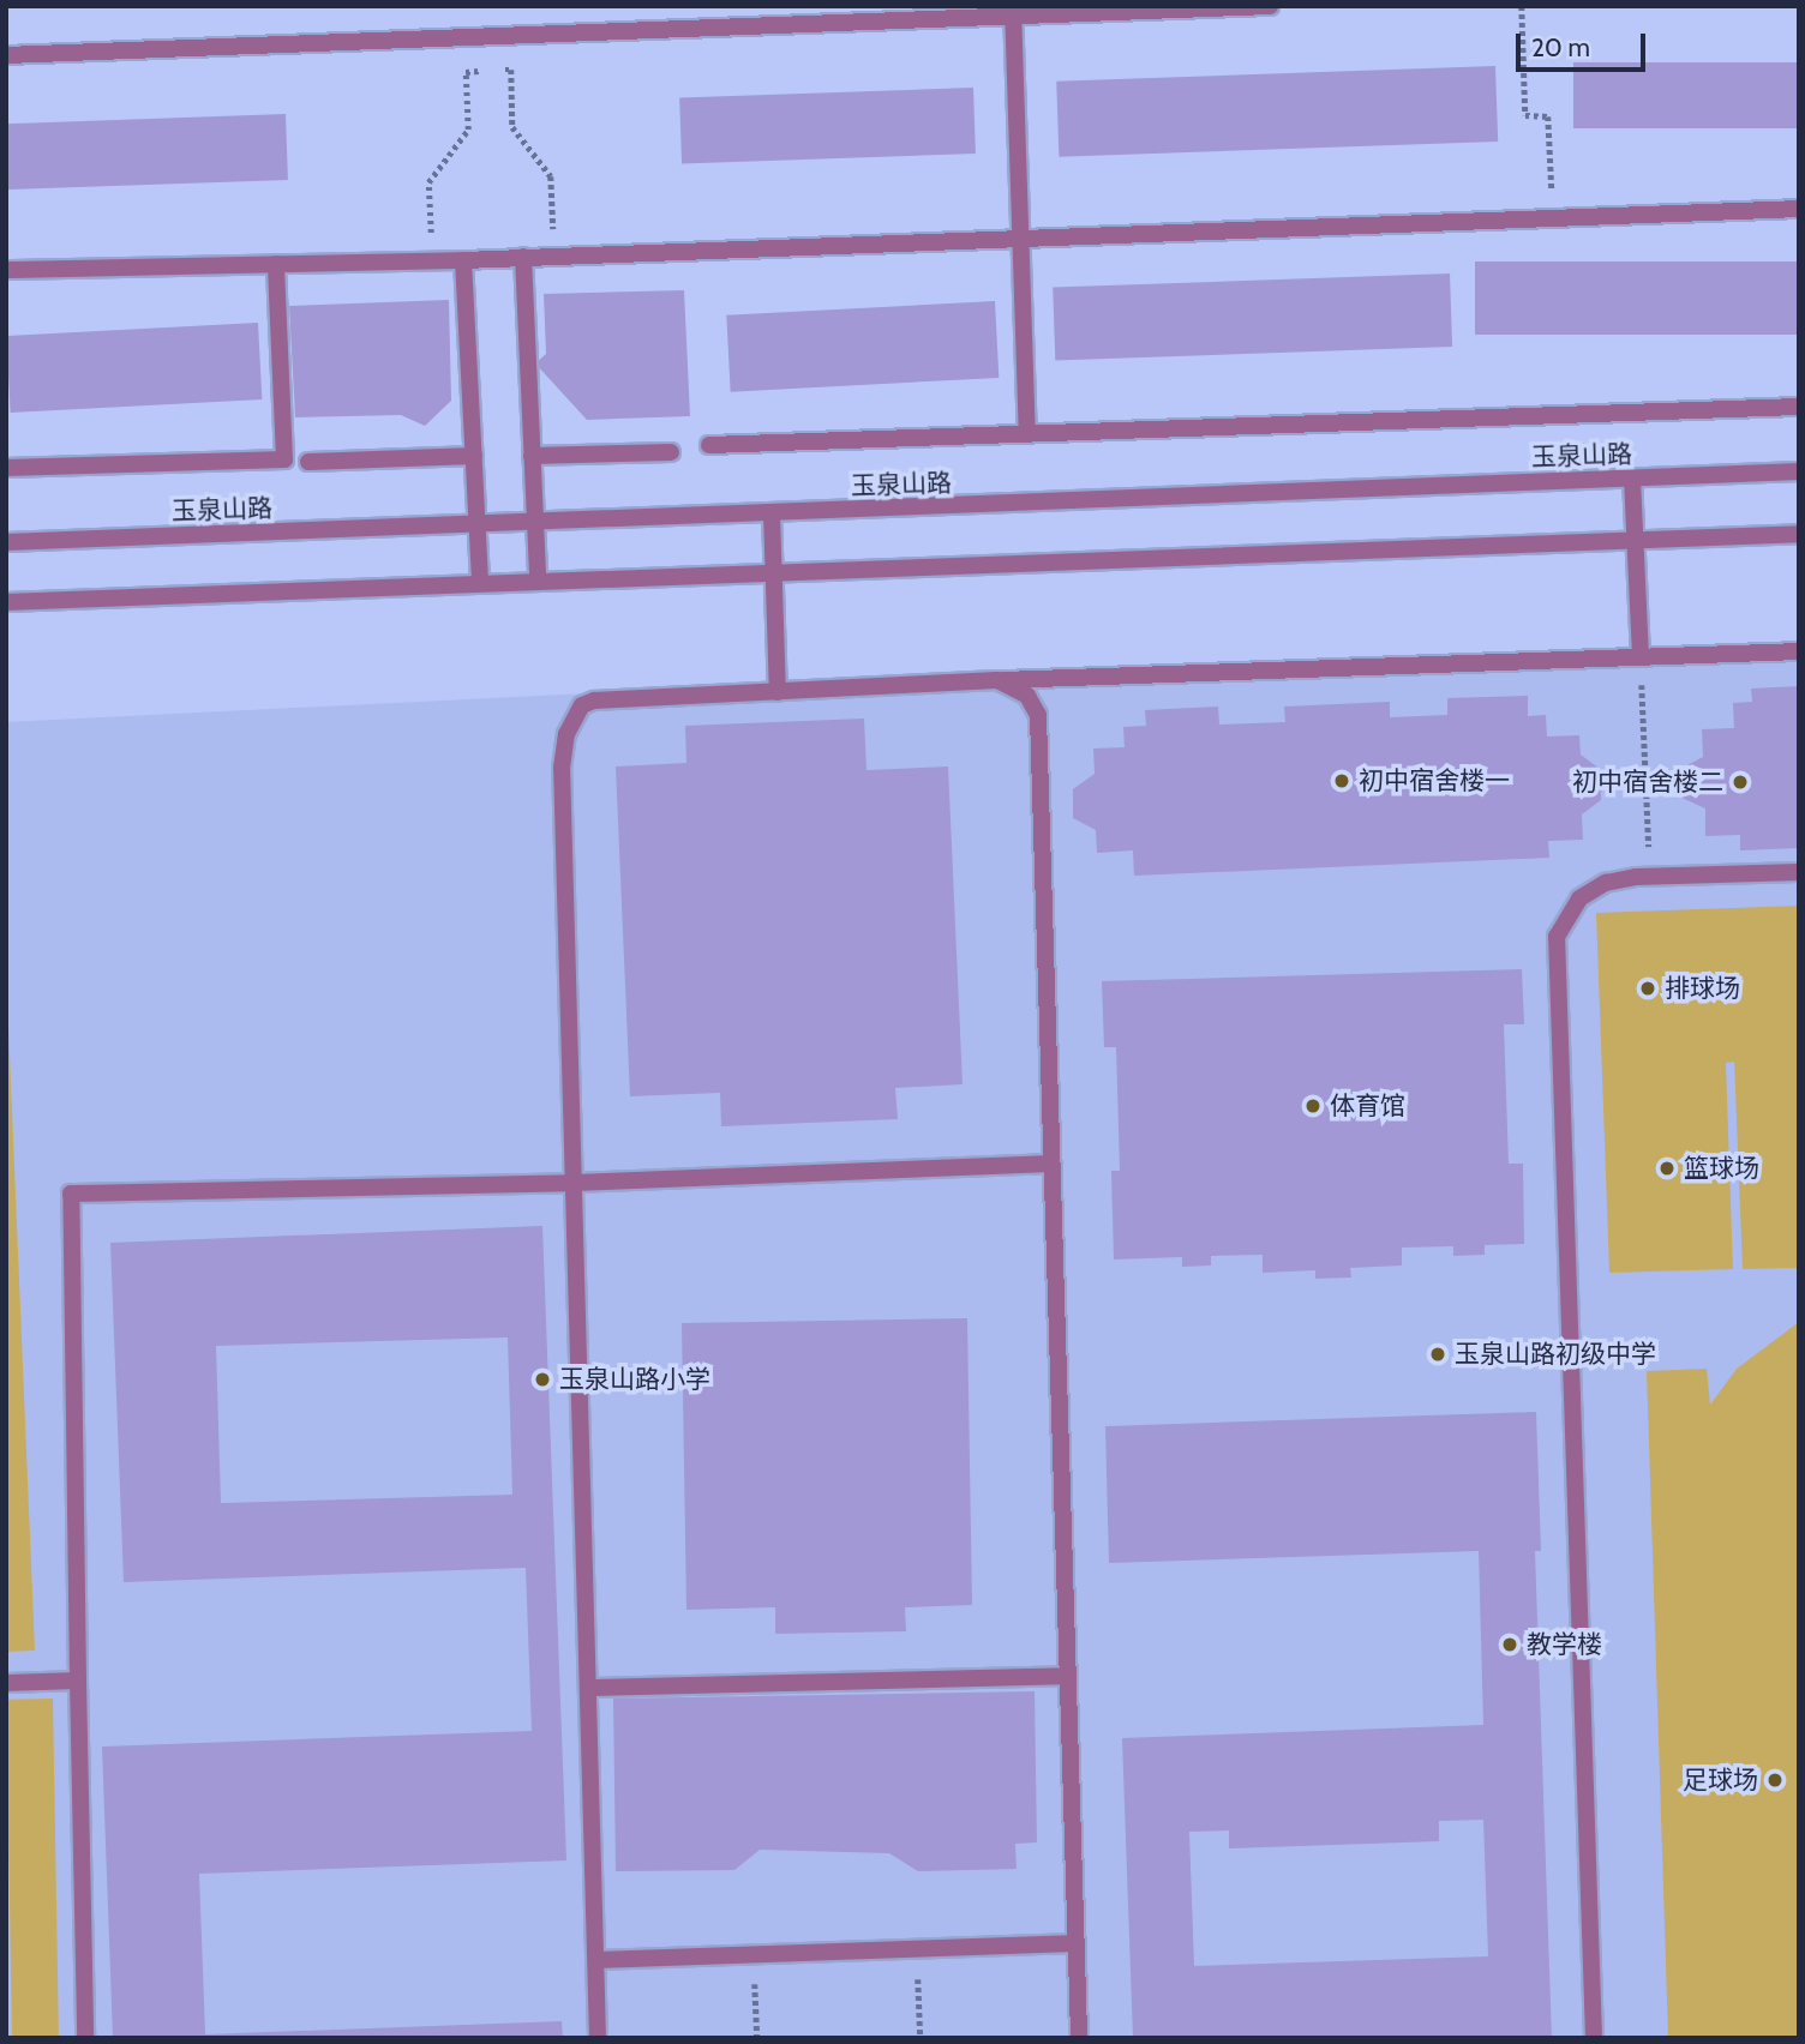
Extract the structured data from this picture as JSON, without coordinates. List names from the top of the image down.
{
  "streets": {
    "street": ["玉泉山路"]
  },
  "places": [
    "初中宿舍楼一",
    "初中宿舍楼二",
    "排球场",
    "体育馆",
    "篮球场",
    "玉泉山路初级中学",
    "玉泉山路小学",
    "教学楼",
    "足球场"
  ],
  "scale_bar": "20 m"
}
